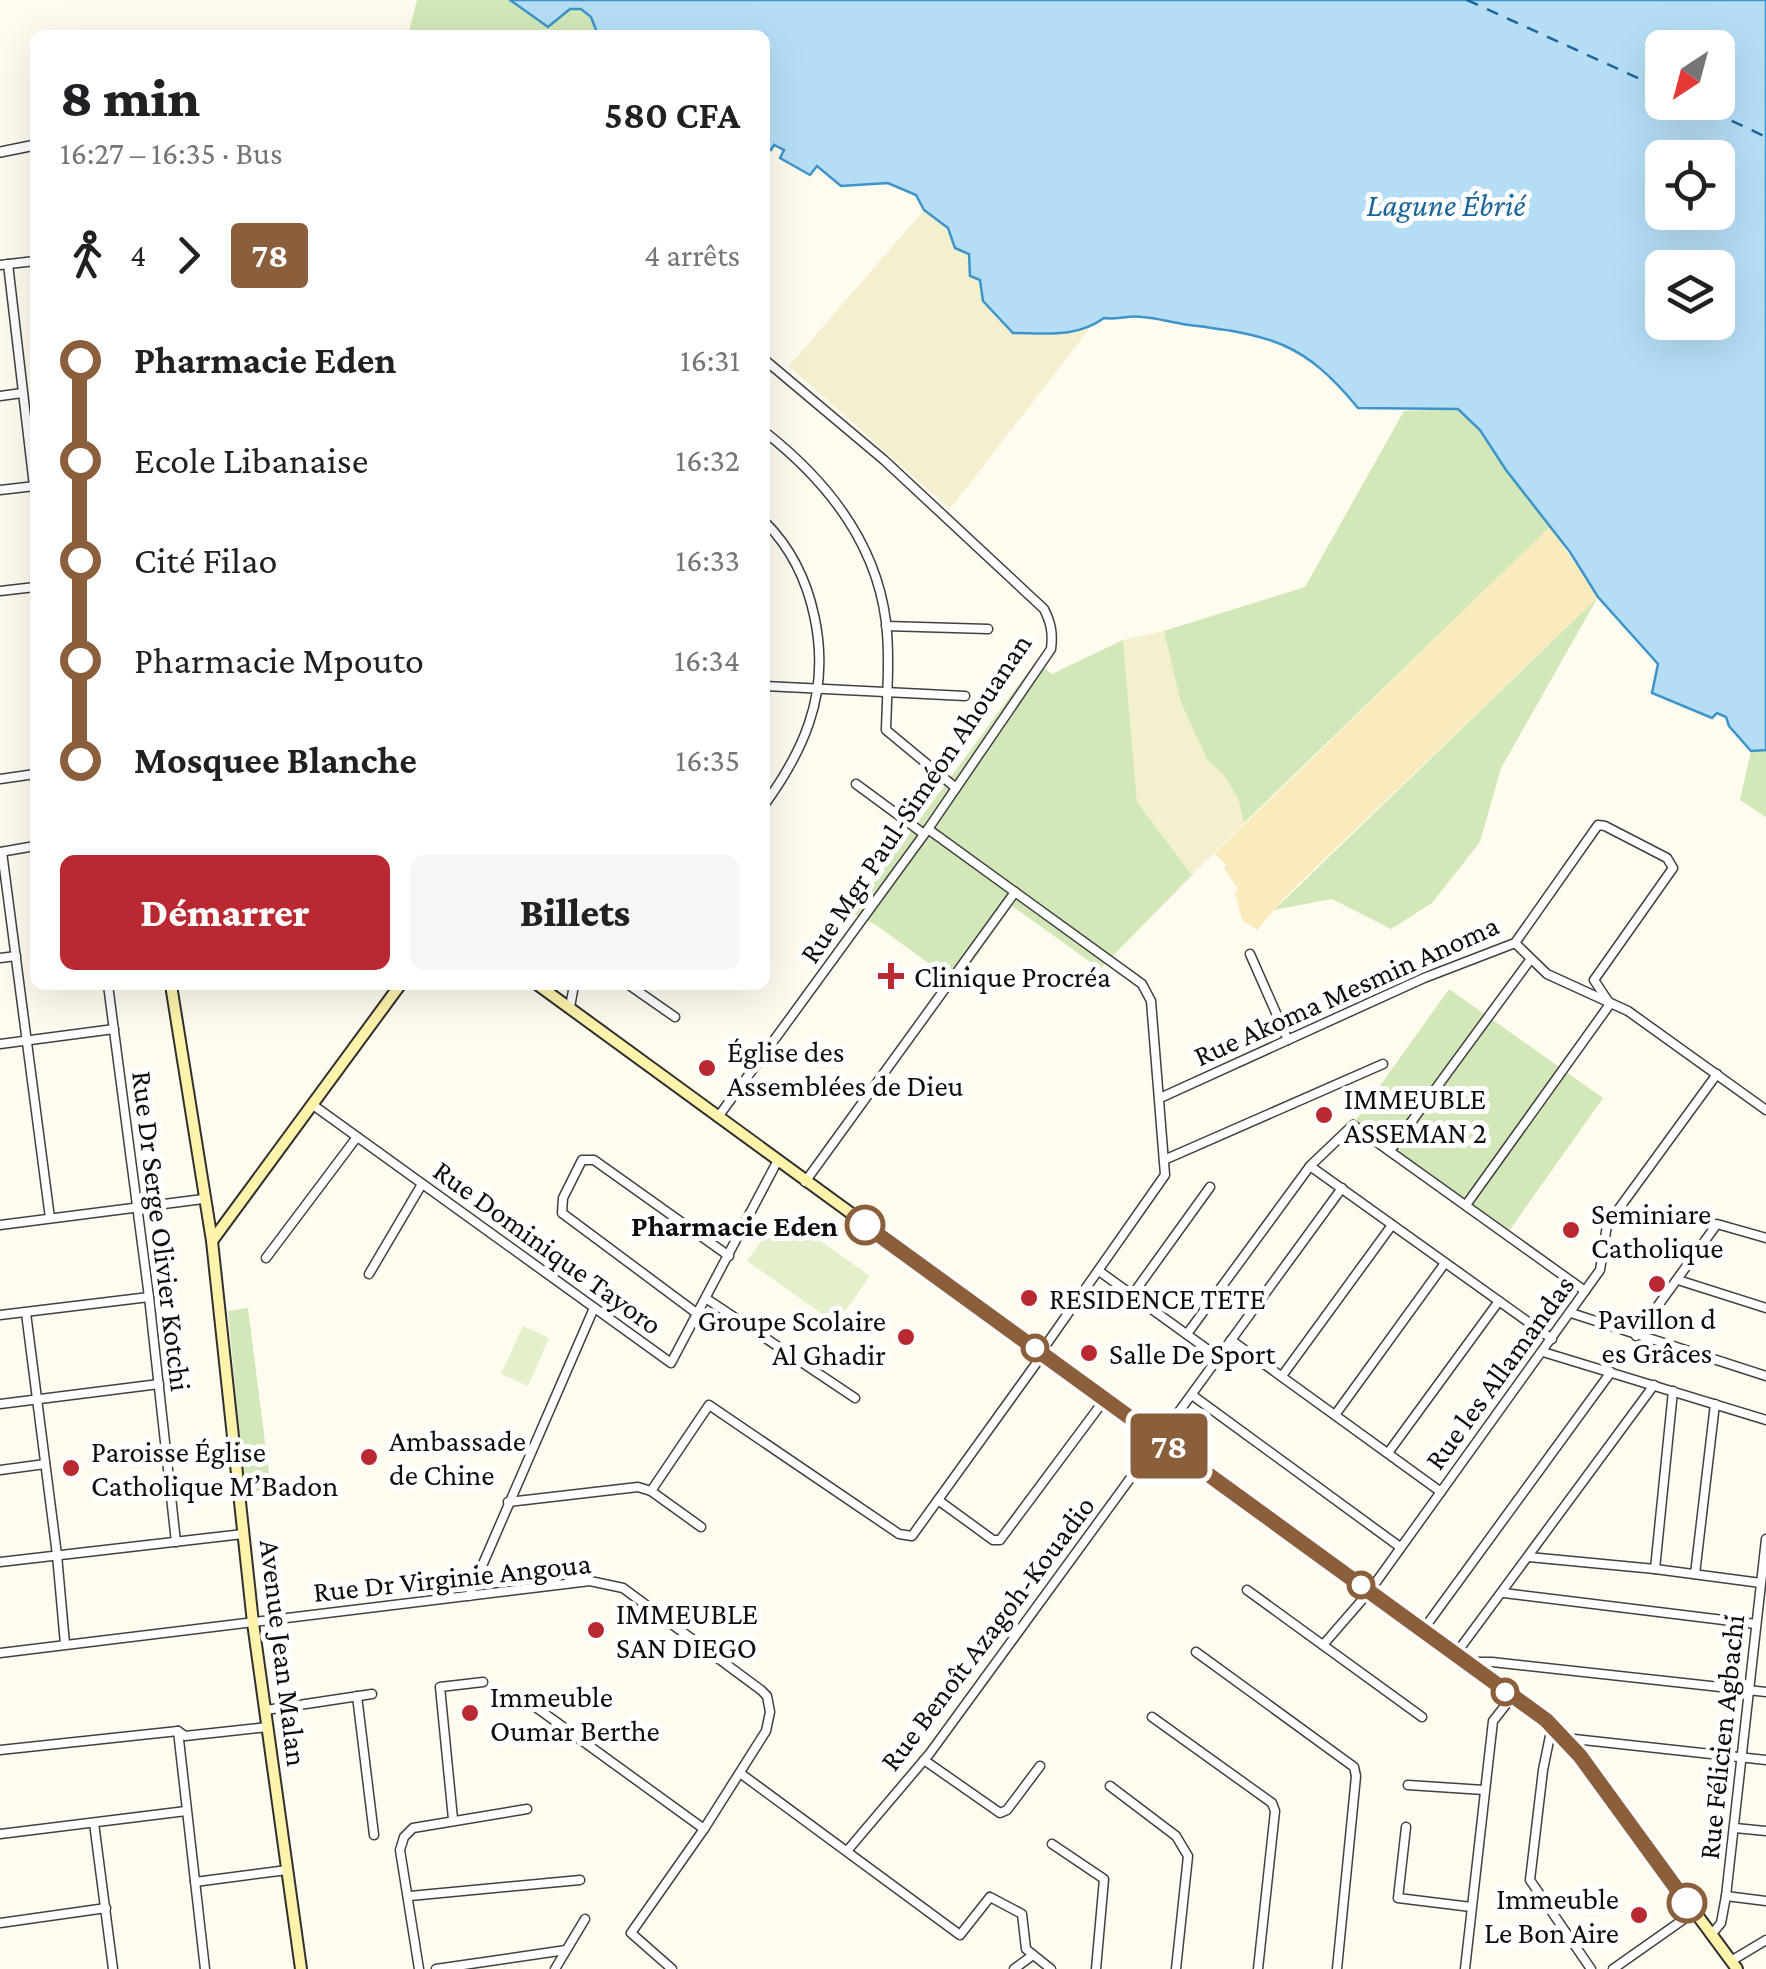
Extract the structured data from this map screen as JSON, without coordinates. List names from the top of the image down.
{
  "streets": {
    "main road": ["Avenue Jean Malan"],
    "street": [
      "Rue Mgr Paul-Siméon Ahouanan",
      "Rue Akoma Mesmin Anoma",
      "Rue Dr Serge Olivier Kotchi",
      "Rue Dominique Tayoro",
      "Rue les Allamandas",
      "Rue Dr Virginie Angoua",
      "Rue Benoît Azagoh-Kouadio",
      "Rue Félicien Agbachi"
    ]
  },
  "crossings": [
    ["Rue Dr Virginie Angoua", "Avenue Jean Malan"]
  ],
  "water": ["Lagune Ébrié"],
  "places": {
    "health": ["Clinique Procréa"],
    "other": [
      "Église des Assemblées de Dieu",
      "IMMEUBLE ASSEMAN 2",
      "Pharmacie Eden",
      "Seminiare Catholique",
      "Pavillon d es Grâces",
      "RESIDENCE TETE",
      "Groupe Scolaire Al Ghadir",
      "Salle De Sport",
      "Ambassade de Chine",
      "Paroisse Église Catholique M’Badon",
      "IMMEUBLE SAN DIEGO",
      "Immeuble Oumar Berthe",
      "Immeuble Le Bon Aire"
    ]
  },
  "lines": ["bus line 78"],
  "north": "bottom left",
  "page": {
    "on_map": "78",
    "heading": ["8 min", "16:27 – 16:35 · Bus", "580 CFA"],
    "legs": ["4", "78", "4 arrêts"],
    "list": [
      {
        "name": "Pharmacie Eden",
        "value": "16:31"
      },
      {
        "name": "Ecole Libanaise",
        "value": "16:32"
      },
      {
        "name": "Cité Filao",
        "value": "16:33"
      },
      {
        "name": "Pharmacie Mpouto",
        "value": "16:34"
      },
      {
        "name": "Mosquee Blanche",
        "value": "16:35"
      }
    ],
    "buttons": ["Démarrer", "Billets"]
  }
}
